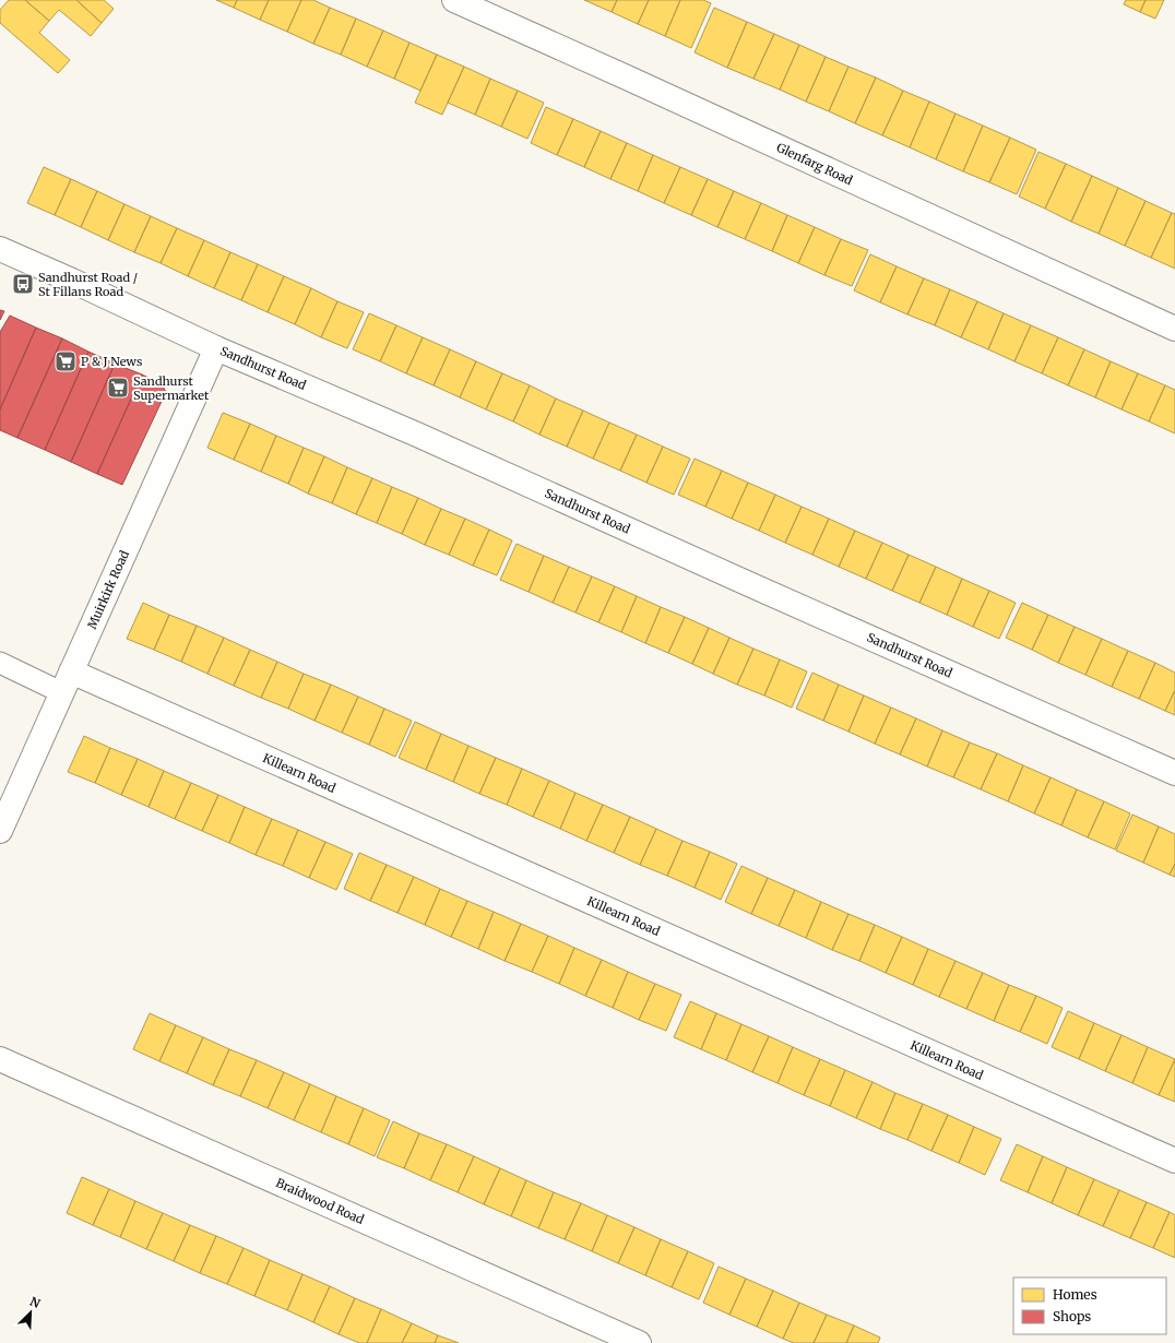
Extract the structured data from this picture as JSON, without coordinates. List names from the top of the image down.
{
  "streets": {
    "street": [
      "Glenfarg Road",
      "Sandhurst Road",
      "Muirkirk Road",
      "Killearn Road",
      "Braidwood Road"
    ]
  },
  "crossings": [
    ["Sandhurst Road", "Muirkirk Road"],
    ["Muirkirk Road", "Killearn Road"]
  ],
  "places": {
    "bus stop": ["Sandhurst Road / St Fillans Road"],
    "supermarket": ["P & J News", "Sandhurst Supermarket"]
  },
  "legend": ["Homes", "Shops"],
  "north": "top right"
}
